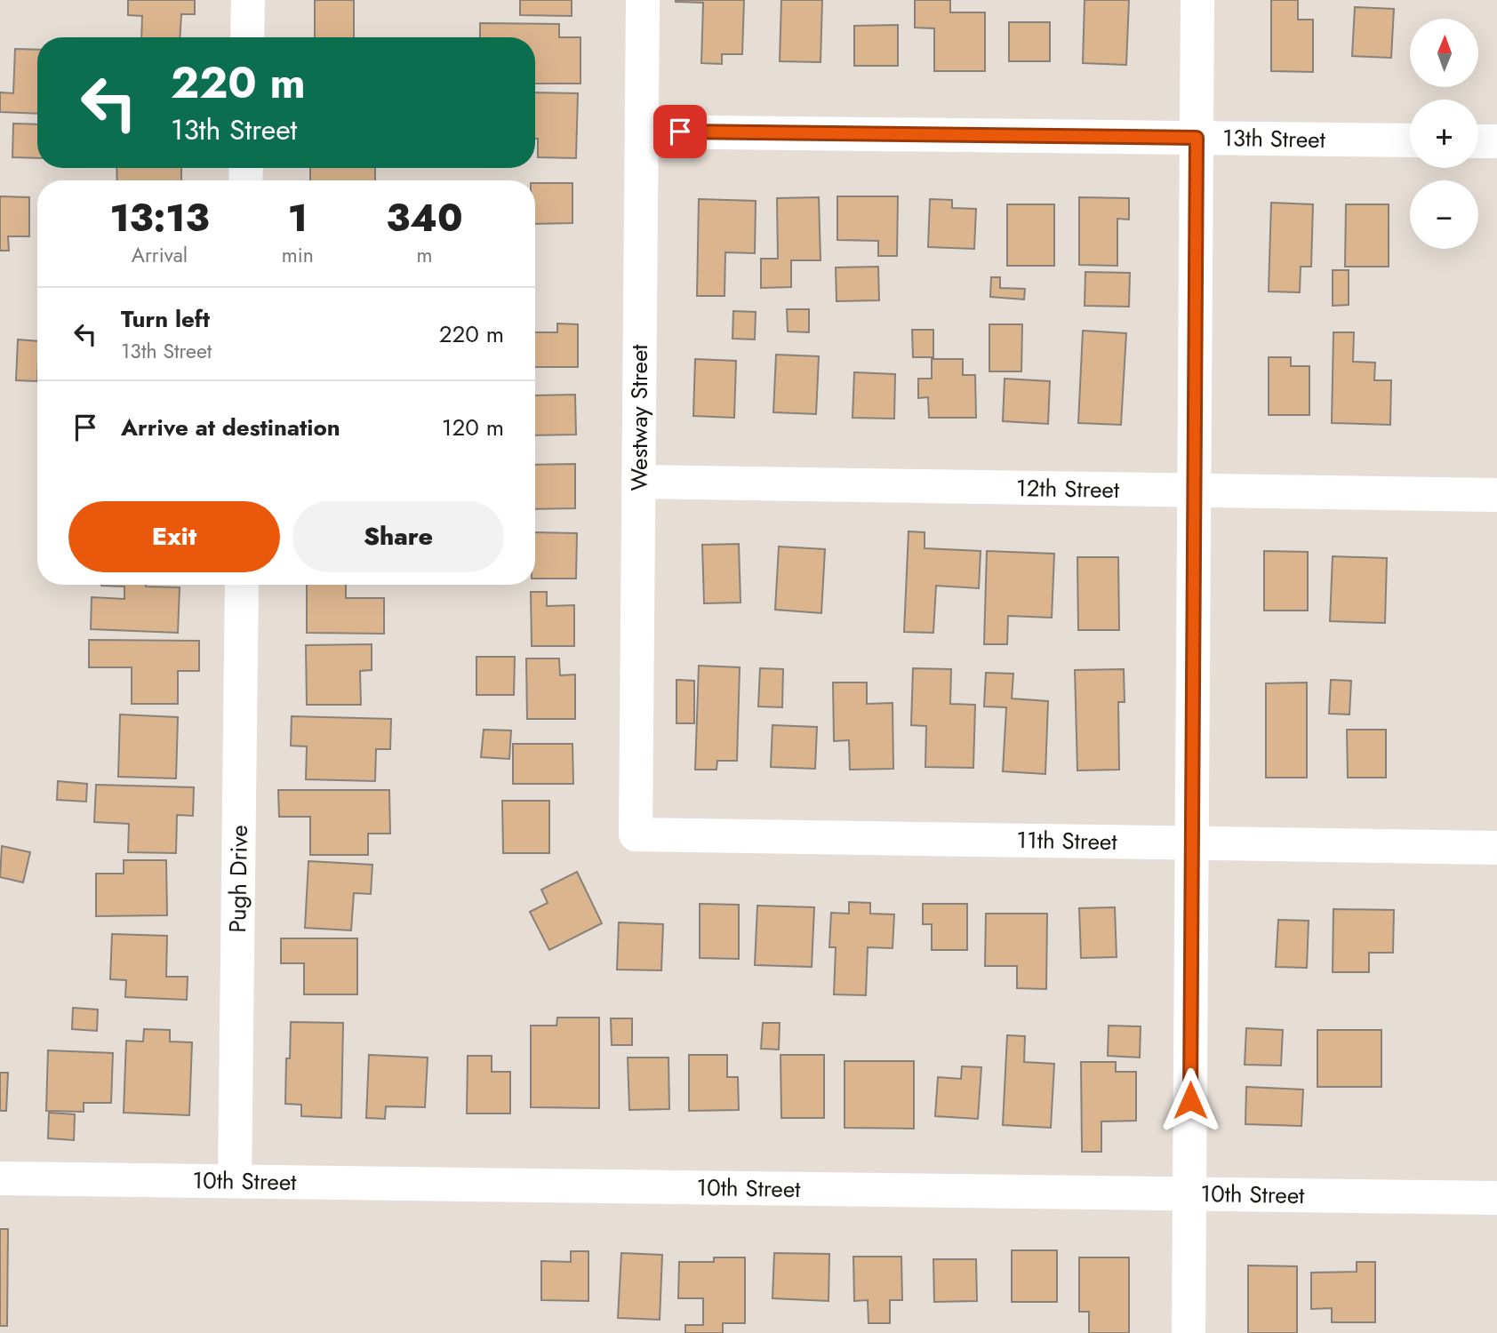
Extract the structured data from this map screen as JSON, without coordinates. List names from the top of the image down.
{
  "streets": {
    "street": [
      "13th Street",
      "Westway Street",
      "12th Street",
      "11th Street",
      "Pugh Drive",
      "10th Street"
    ]
  },
  "crossings": [
    ["13th Street", "Westway Street"],
    ["Westway Street", "12th Street"],
    ["Westway Street", "11th Street"],
    ["Pugh Drive", "10th Street"]
  ],
  "north": "top",
  "page": {
    "map_buttons": ["+", "−"],
    "turn": ["220 m", "13th Street"],
    "eta": [
      "13:13",
      "Arrival",
      "1",
      "min",
      "340",
      "m"
    ],
    "list": [
      {
        "name": "Turn left",
        "note": "13th Street",
        "value": "220 m"
      },
      {
        "name": "Arrive at destination",
        "value": "120 m"
      }
    ],
    "buttons": ["Exit", "Share"]
  }
}
